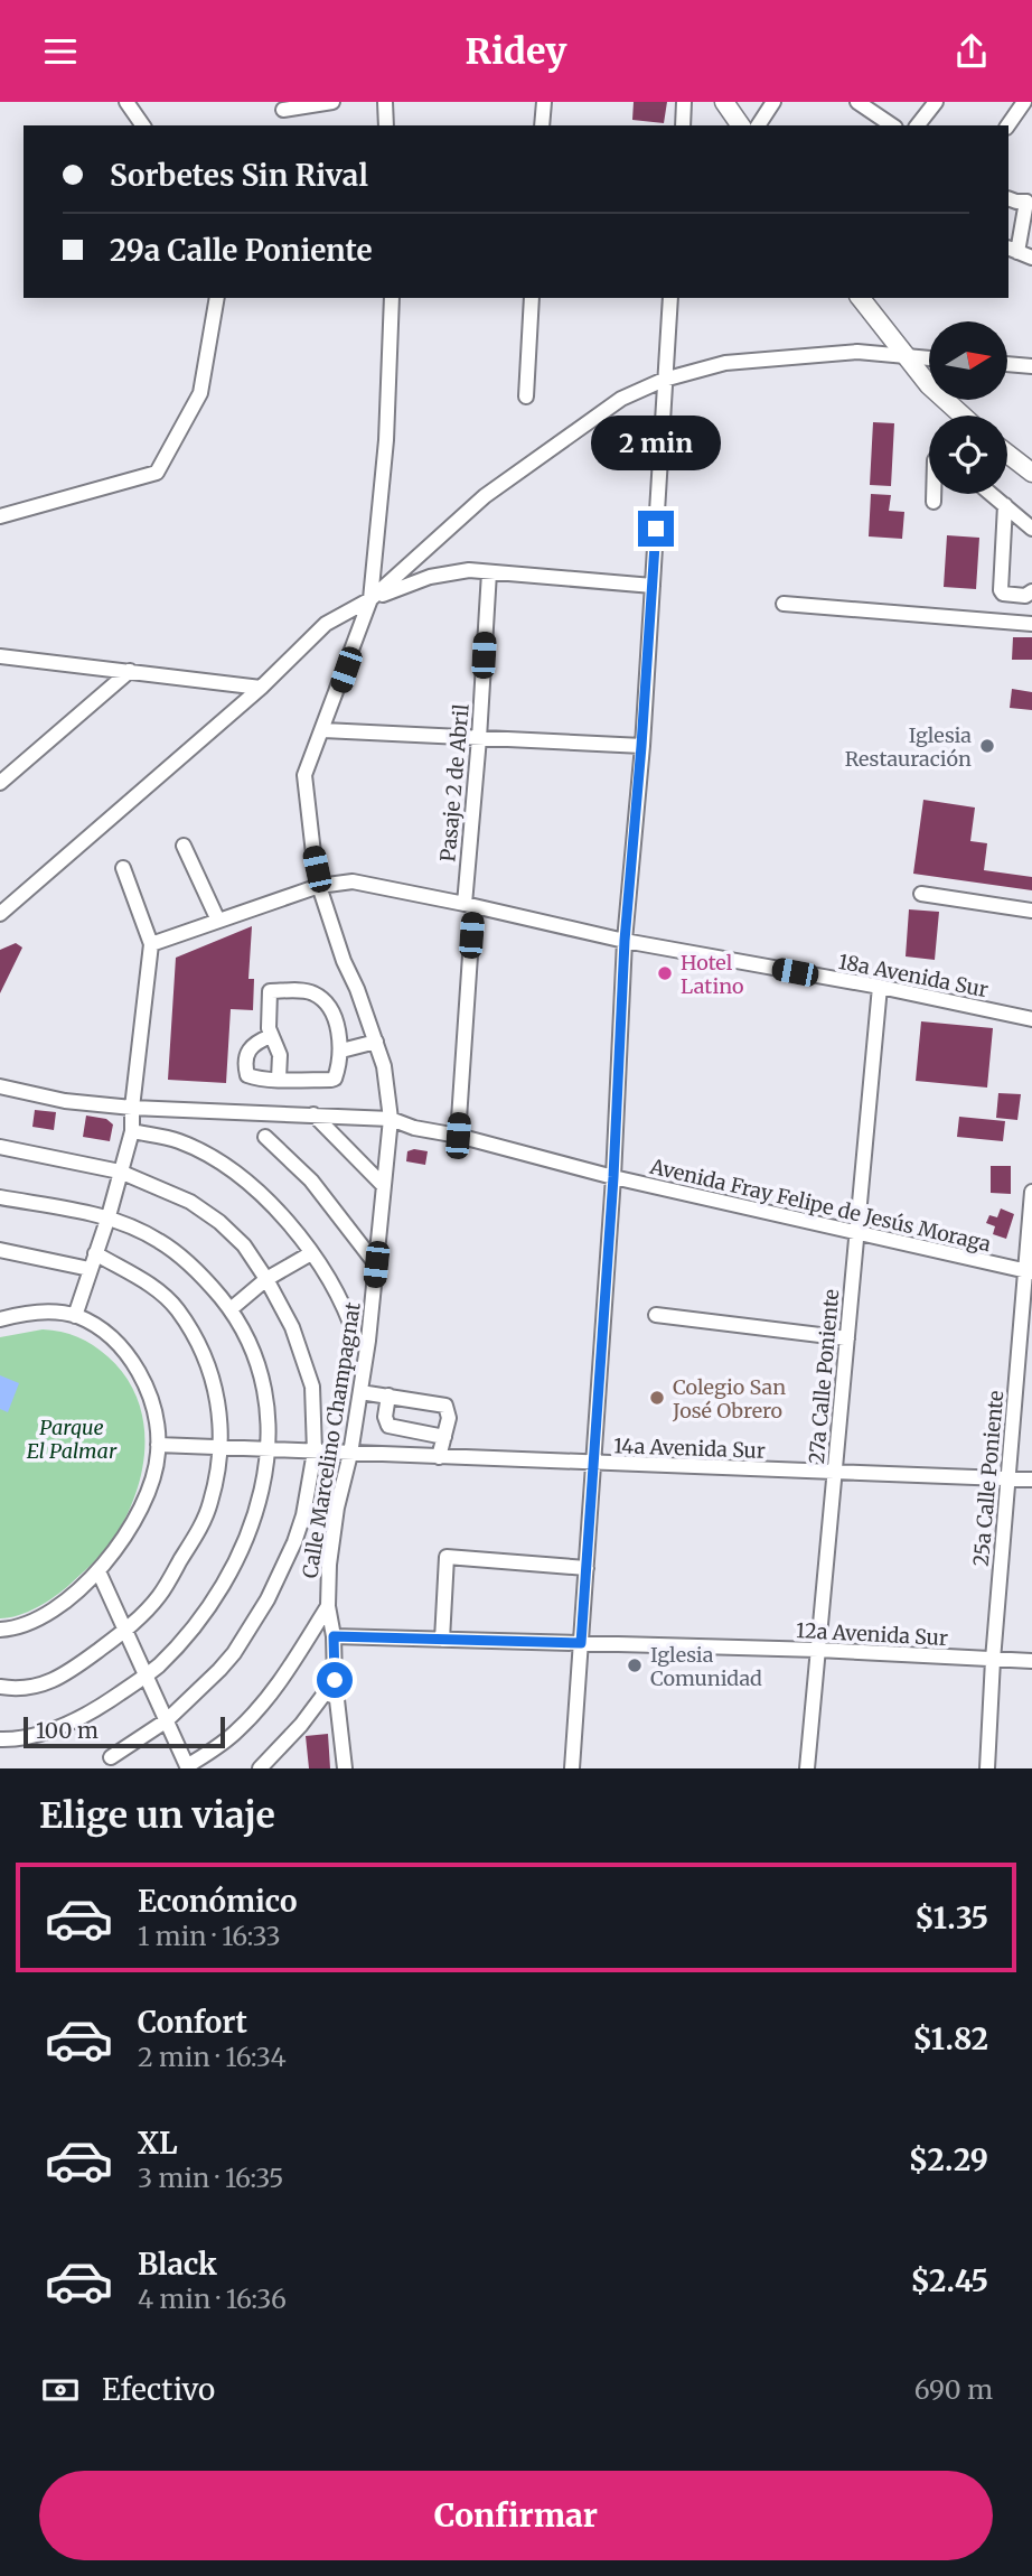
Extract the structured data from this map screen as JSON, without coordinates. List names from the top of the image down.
{
  "streets": {
    "street": [
      "Pasaje 2 de Abril",
      "18a Avenida Sur",
      "Avenida Fray Felipe de Jesús Moraga",
      "27a Calle Poniente",
      "Calle Marcelino Champagnat",
      "14a Avenida Sur",
      "25a Calle Poniente",
      "12a Avenida Sur"
    ]
  },
  "crossings": [
    ["Pasaje 2 de Abril", "18a Avenida Sur"],
    ["Pasaje 2 de Abril", "Avenida Fray Felipe de Jesús Moraga"],
    ["18a Avenida Sur", "27a Calle Poniente"],
    ["18a Avenida Sur", "Calle Marcelino Champagnat"],
    ["Avenida Fray Felipe de Jesús Moraga", "27a Calle Poniente"],
    ["Avenida Fray Felipe de Jesús Moraga", "Calle Marcelino Champagnat"],
    ["Avenida Fray Felipe de Jesús Moraga", "25a Calle Poniente"],
    ["27a Calle Poniente", "14a Avenida Sur"],
    ["27a Calle Poniente", "12a Avenida Sur"],
    ["Calle Marcelino Champagnat", "14a Avenida Sur"],
    ["Calle Marcelino Champagnat", "12a Avenida Sur"],
    ["14a Avenida Sur", "25a Calle Poniente"],
    ["25a Calle Poniente", "12a Avenida Sur"]
  ],
  "parks": ["Parque El Palmar"],
  "places": [
    "Iglesia Restauración",
    "Hotel Latino",
    "Colegio San José Obrero",
    "Iglesia Comunidad"
  ],
  "scale_bar": "100 m",
  "north": "right",
  "page": {
    "header": "Ridey",
    "banner": ["Sorbetes Sin Rival", "29a Calle Poniente"],
    "bubble": "2 min",
    "scale": "100 m",
    "heading": "Elige un viaje",
    "list": [
      {
        "name": "Económico",
        "note": "1 min · 16:33",
        "value": "$1.35"
      },
      {
        "name": "Confort",
        "note": "2 min · 16:34",
        "value": "$1.82"
      },
      {
        "name": "XL",
        "note": "3 min · 16:35",
        "value": "$2.29"
      },
      {
        "name": "Black",
        "note": "4 min · 16:36",
        "value": "$2.45"
      }
    ],
    "pay": ["Efectivo", "690 m"],
    "buttons": "Confirmar"
  }
}
